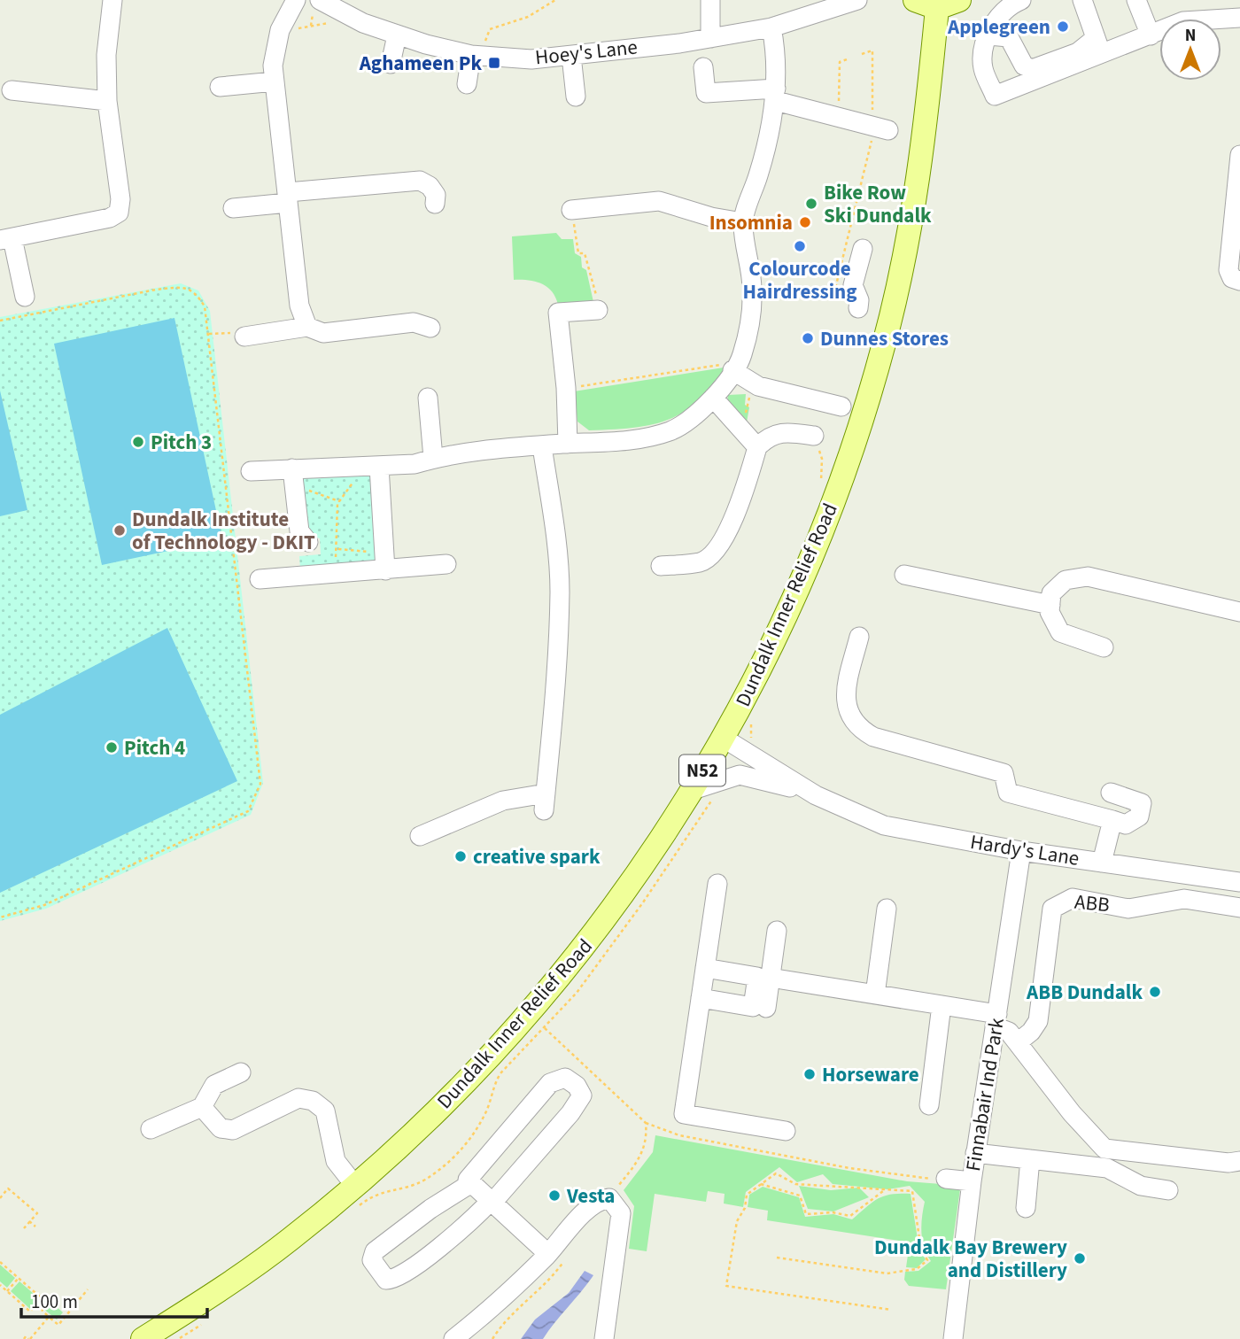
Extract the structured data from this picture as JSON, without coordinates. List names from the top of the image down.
{
  "streets": {
    "main road": ["Dundalk Inner Relief Road", "N52"],
    "street": [
      "Hoey's Lane",
      "Hardy's Lane",
      "ABB",
      "Finnabair Ind Park"
    ]
  },
  "crossings": [
    ["Dundalk Inner Relief Road", "N52"],
    ["Dundalk Inner Relief Road", "Hardy's Lane"],
    ["Hardy's Lane", "Finnabair Ind Park"]
  ],
  "places": {
    "other": [
      "Applegreen",
      "Bike Row Ski Dundalk",
      "Insomnia",
      "Colourcode Hairdressing",
      "Dunnes Stores",
      "Pitch 3",
      "Dundalk Institute of Technology - DKIT",
      "Pitch 4",
      "creative spark",
      "ABB Dundalk",
      "Horseware",
      "Vesta",
      "Dundalk Bay Brewery and Distillery"
    ],
    "transit": ["Aghameen Pk"]
  },
  "scale_bar": "100 m",
  "north": "top"
}
